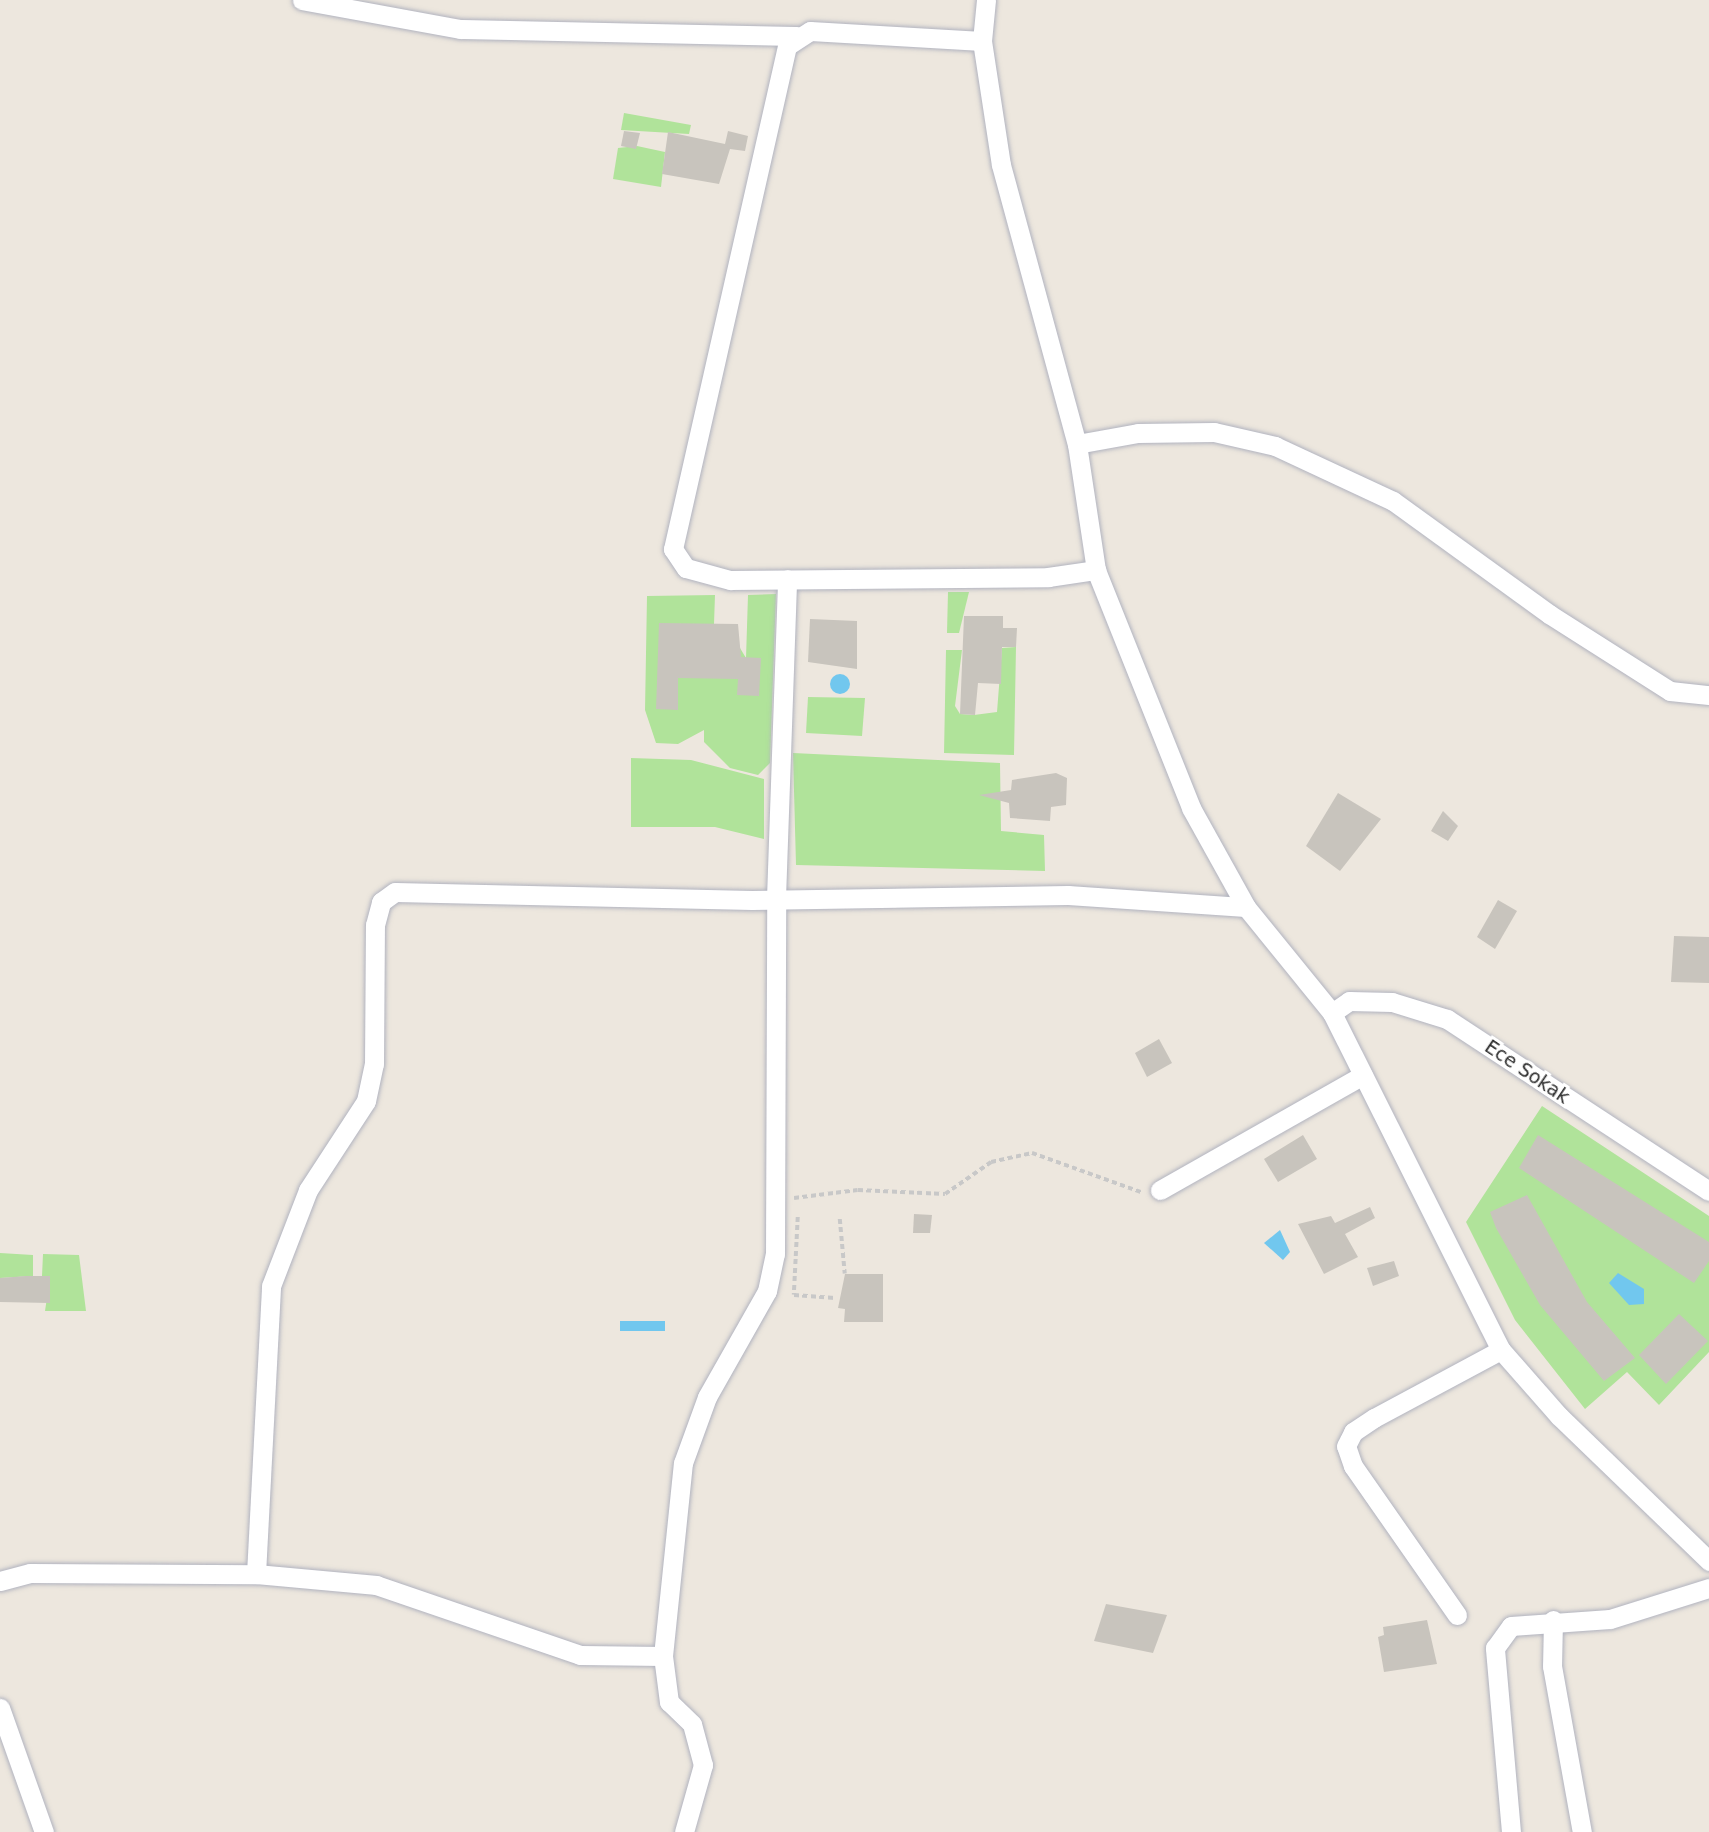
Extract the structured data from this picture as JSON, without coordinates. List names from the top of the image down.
{
  "streets": {
    "street": ["Ece Sokak"]
  }
}
